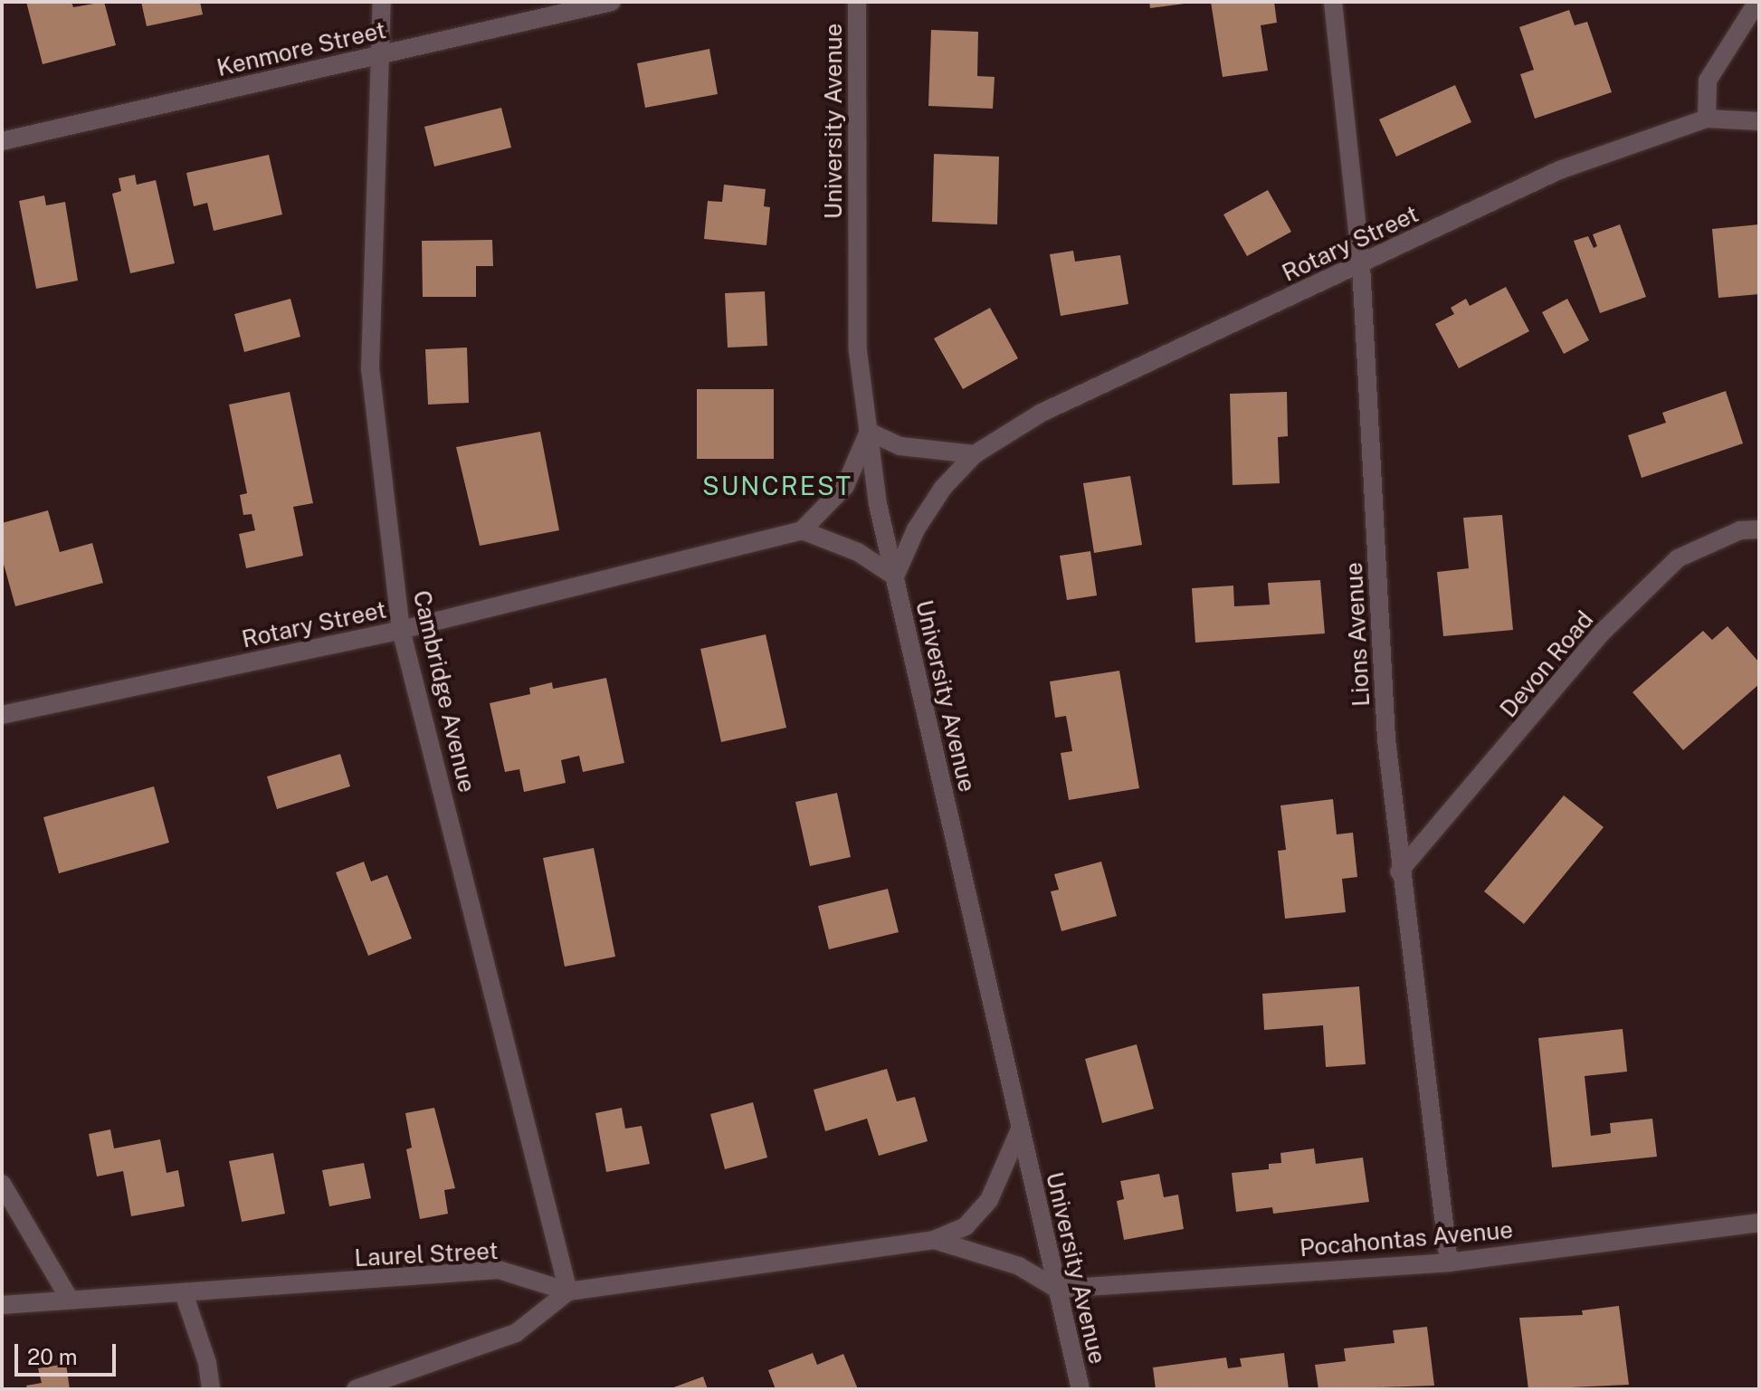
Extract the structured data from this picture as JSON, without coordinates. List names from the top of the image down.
{
  "streets": {
    "street": [
      "Kenmore Street",
      "University Avenue",
      "Rotary Street",
      "Lions Avenue",
      "Devon Road",
      "Cambridge Avenue",
      "Pocahontas Avenue",
      "Laurel Street"
    ]
  },
  "crossings": [
    ["Kenmore Street", "Cambridge Avenue"],
    ["University Avenue", "Rotary Street"],
    ["University Avenue", "Pocahontas Avenue"],
    ["Rotary Street", "Lions Avenue"],
    ["Rotary Street", "Cambridge Avenue"],
    ["Lions Avenue", "Devon Road"],
    ["Lions Avenue", "Pocahontas Avenue"],
    ["Cambridge Avenue", "Laurel Street"]
  ],
  "districts": ["SUNCREST"],
  "scale_bar": "20 m"
}
